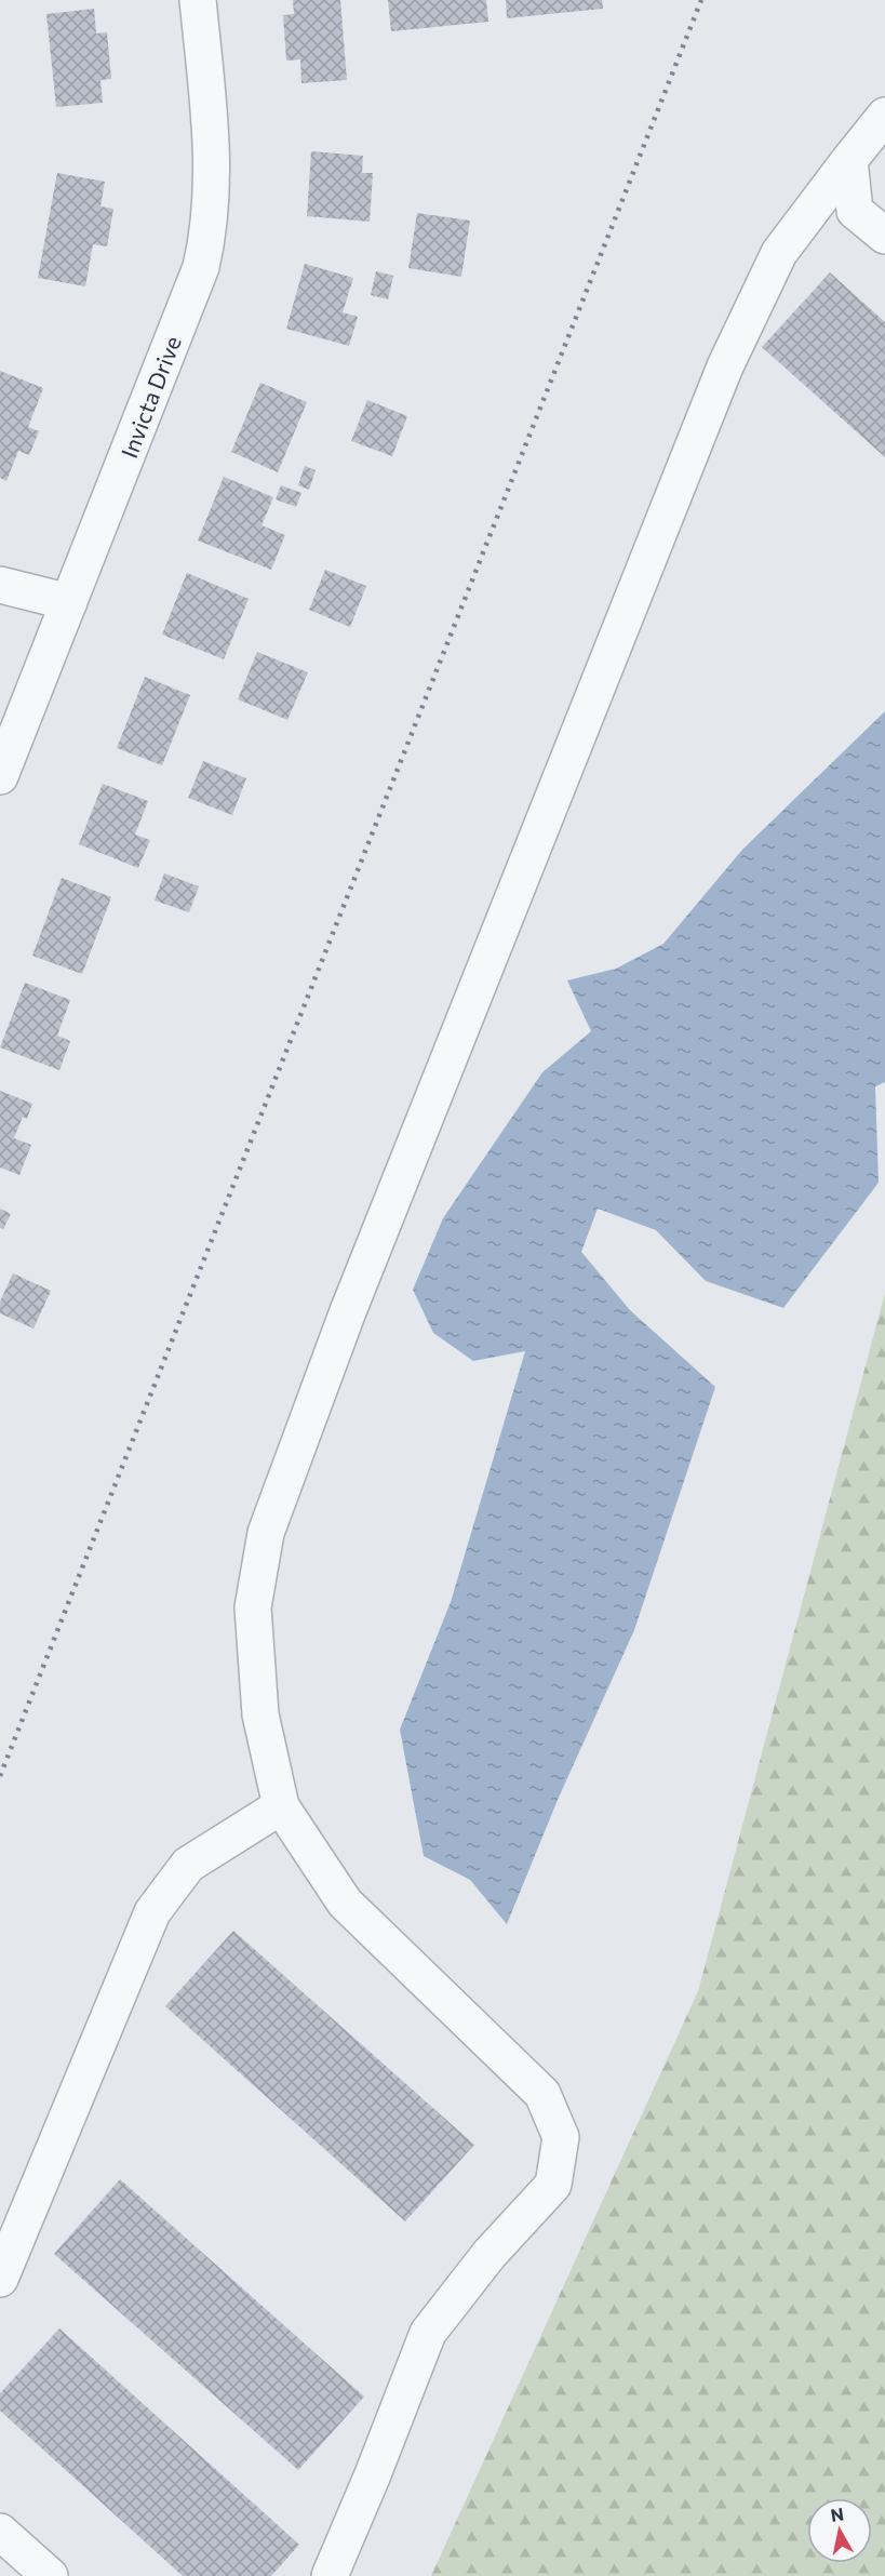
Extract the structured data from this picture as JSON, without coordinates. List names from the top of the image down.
{
  "streets": {
    "street": ["Invicta Drive"]
  },
  "north": "top"
}
